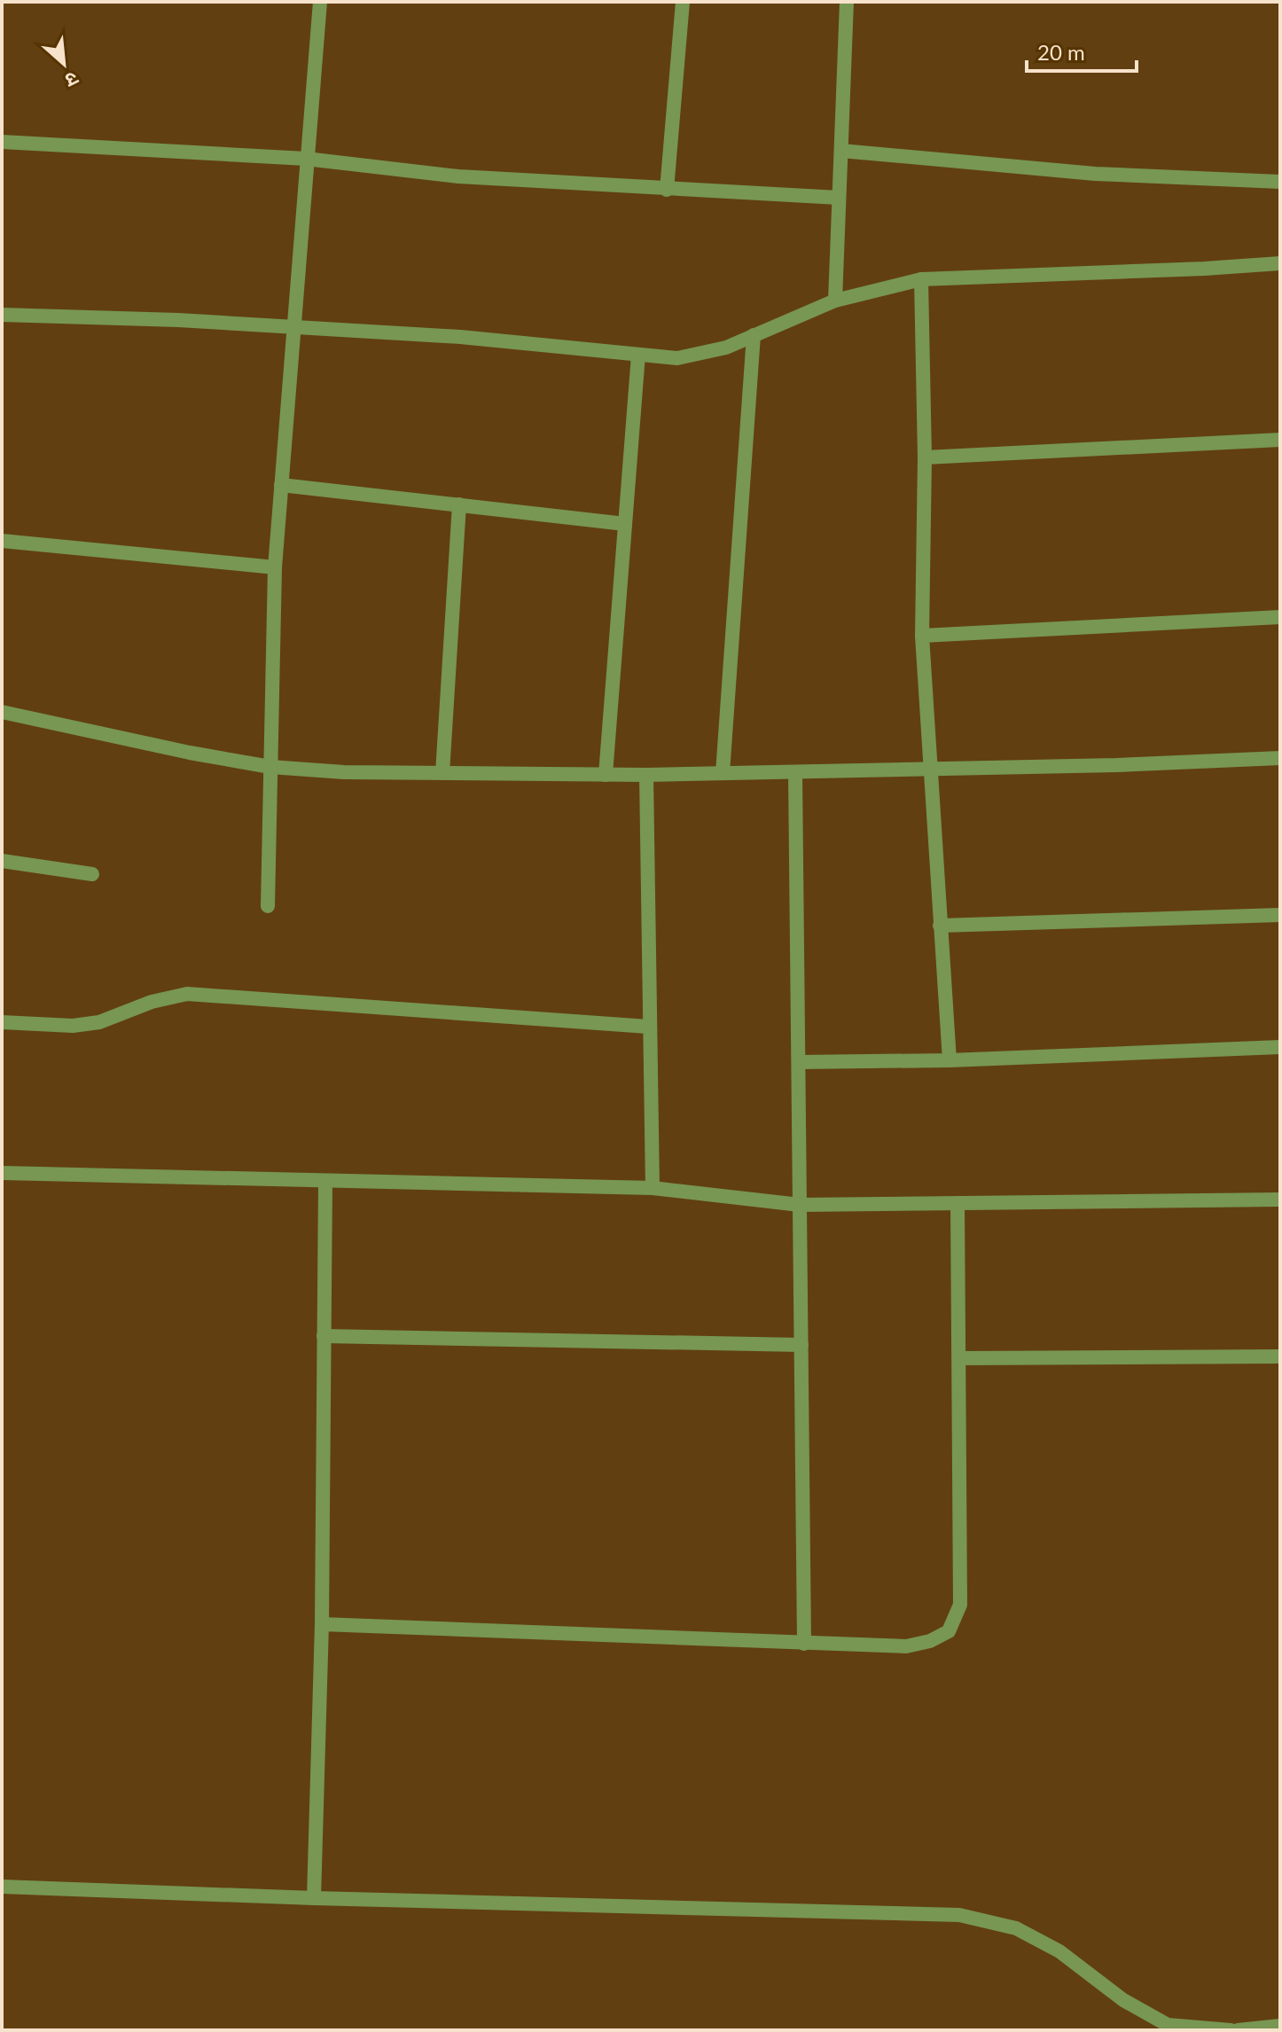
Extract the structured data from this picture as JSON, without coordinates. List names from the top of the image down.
{
  "scale_bar": "20 m",
  "north": "bottom right"
}
